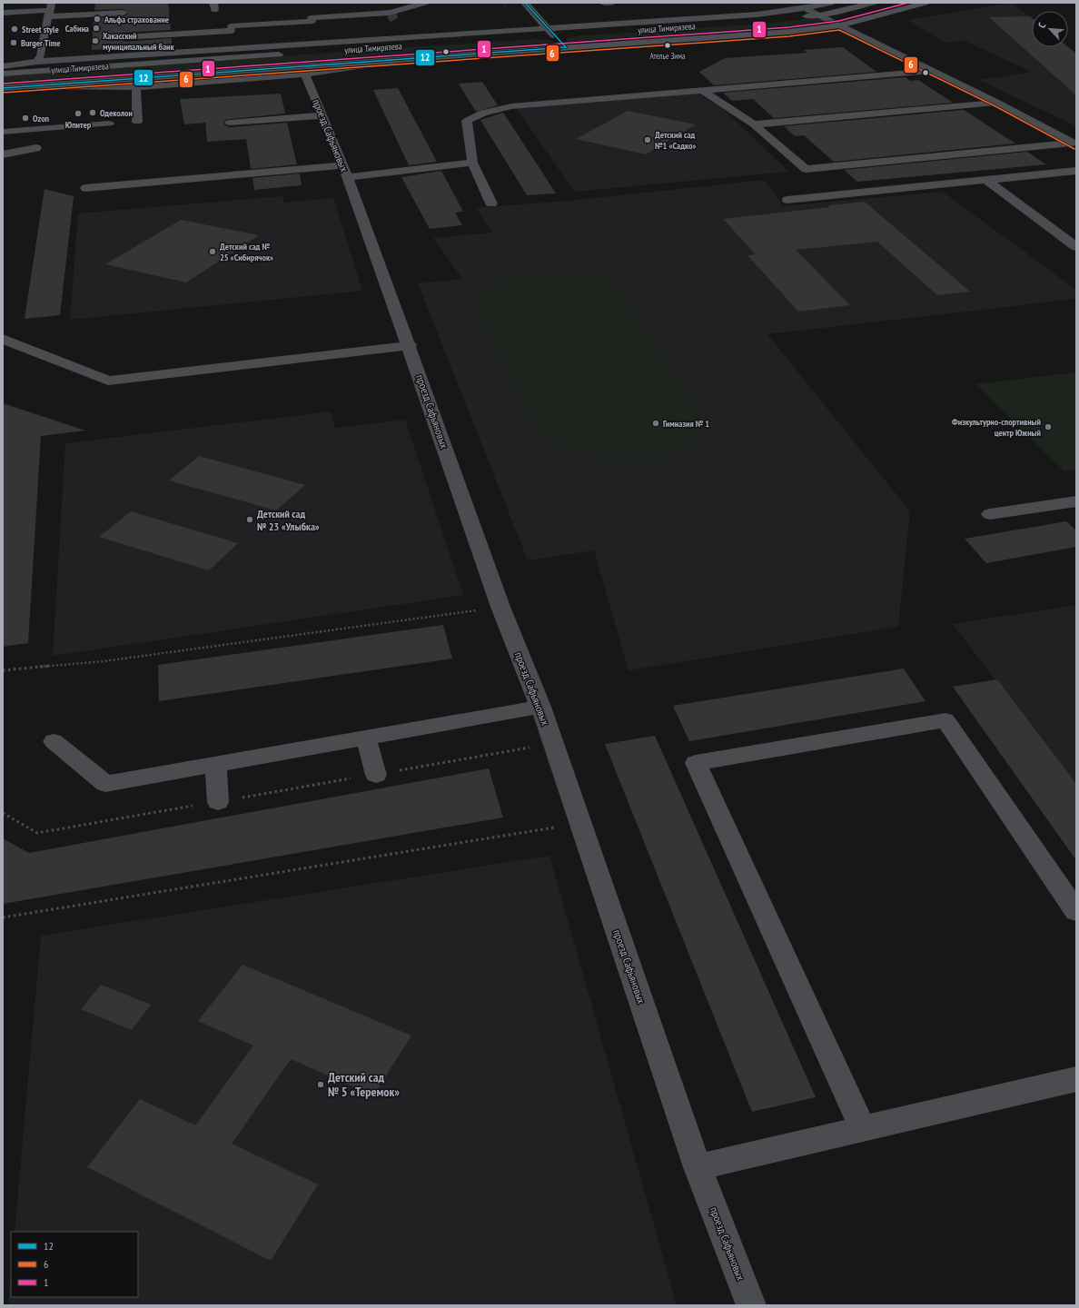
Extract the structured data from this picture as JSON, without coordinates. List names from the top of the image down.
{
  "streets": {
    "main road": ["улица Тимирязева"],
    "street": ["проезд Сафьяновых"]
  },
  "places": [
    "Альфа страхование",
    "Сабина",
    "Street style",
    "Хакасский муниципальный банк",
    "Burger Time",
    "Ателье Зима",
    "Одеколон",
    "Юпитер",
    "Ozon",
    "Детский сад №1 «Cадко»",
    "Детский сад № 25 «Сибирячок»",
    "Гимназия № 1",
    "Физкультурно-спортивный центр Южный",
    "Детский сад № 23 «Улыбка»",
    "Детский сад № 5 «Теремок»"
  ],
  "lines": ["transit line 12", "transit line 1", "transit line 6"],
  "legend": ["12", "6", "1"],
  "north": "top left"
}
